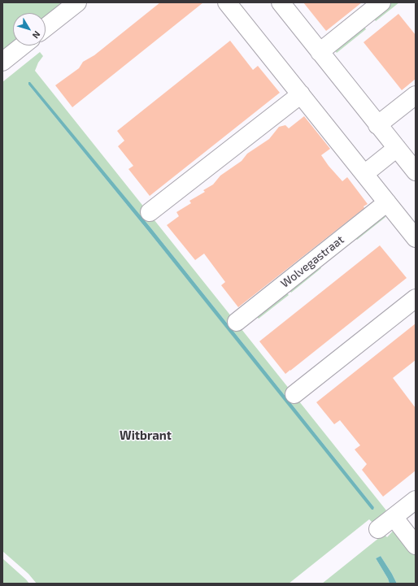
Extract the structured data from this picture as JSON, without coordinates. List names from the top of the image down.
{
  "streets": {
    "street": ["Wolvegastraat"]
  },
  "districts": ["Witbrant"],
  "north": "bottom right"
}
